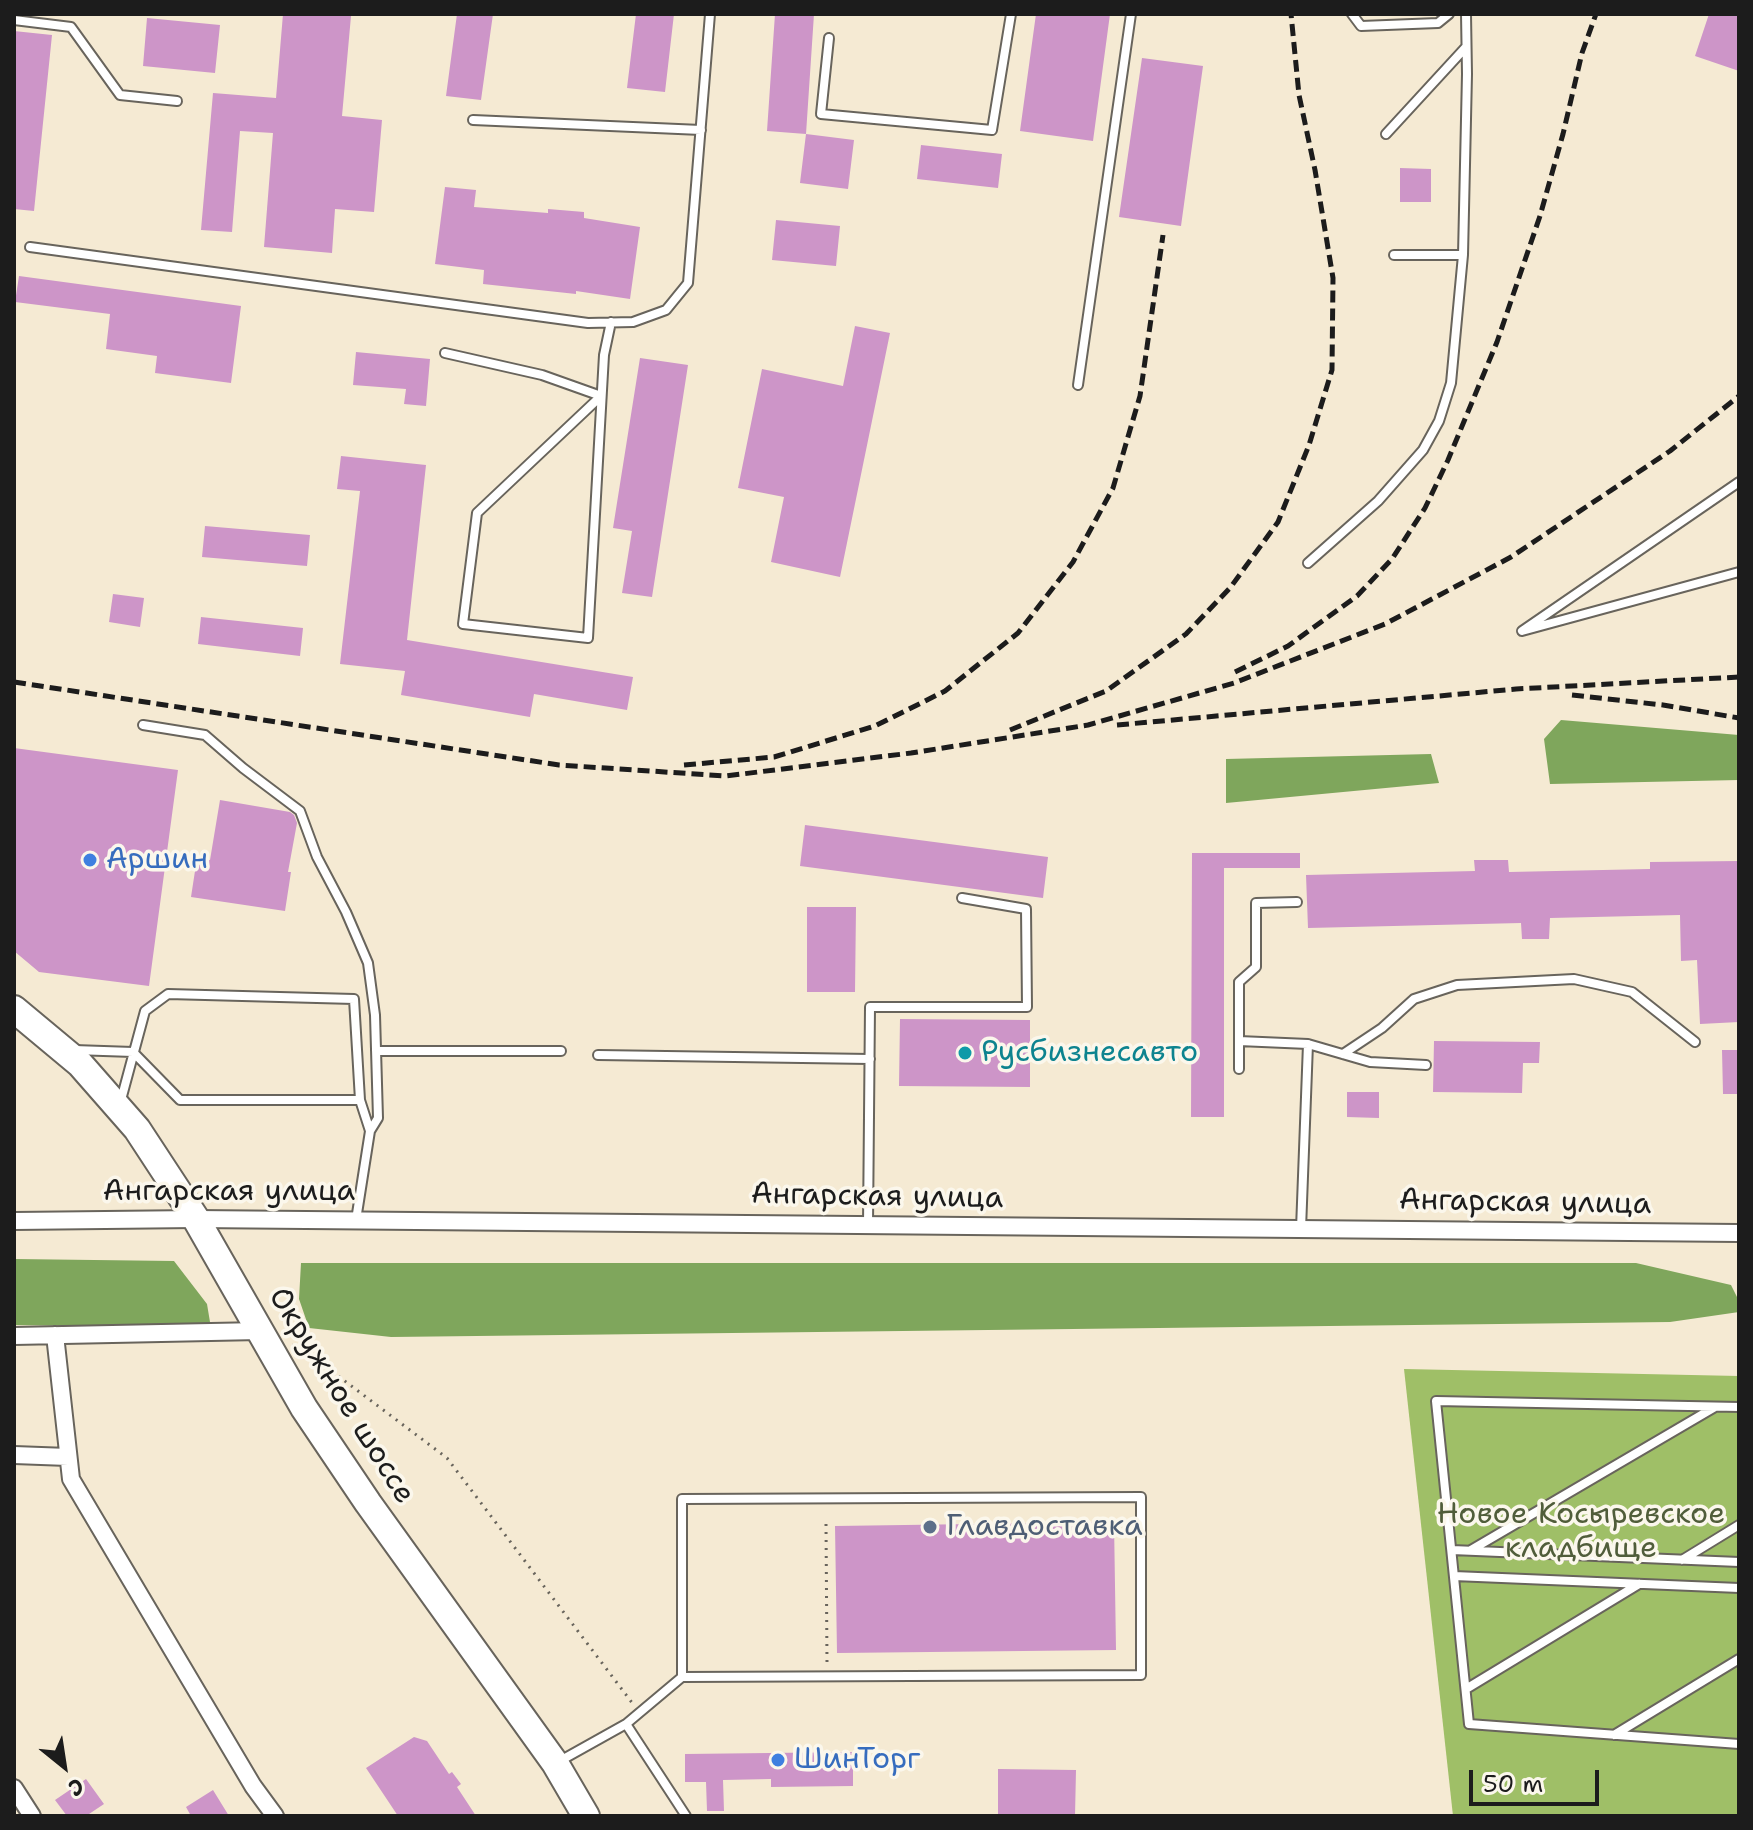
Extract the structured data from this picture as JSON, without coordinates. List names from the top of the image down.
{
  "streets": {
    "main road": ["Окружное шоссе"],
    "street": ["Ангарская улица"]
  },
  "crossings": [
    ["Ангарская улица", "Окружное шоссе"]
  ],
  "parks": ["Новое Косыревское кладбище"],
  "places": [
    "Аршин",
    "Русбизнесавто",
    "Главдоставка",
    "ШинТорг"
  ],
  "scale_bar": "50 m",
  "north": "bottom right"
}
